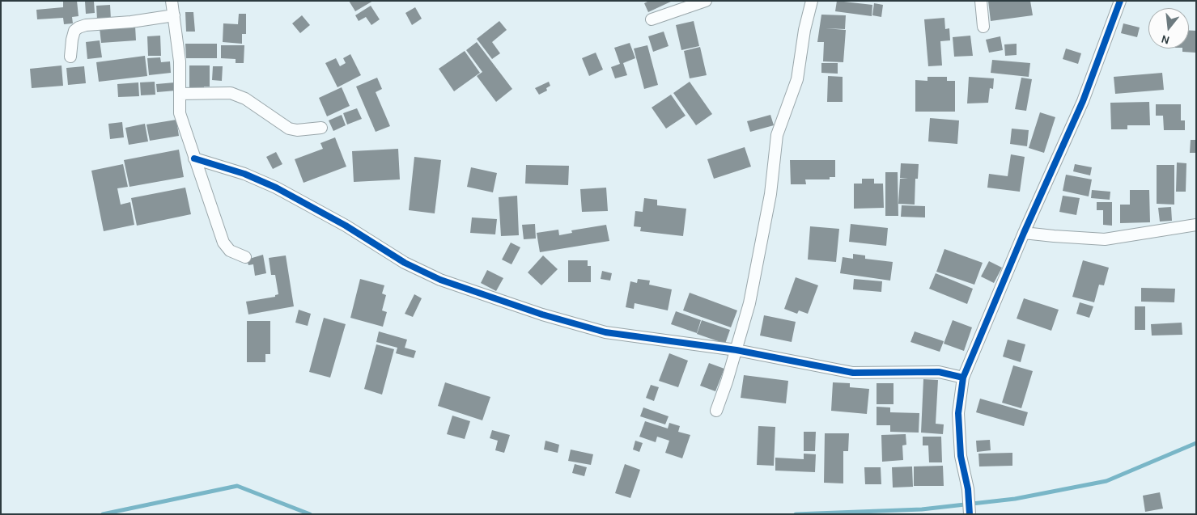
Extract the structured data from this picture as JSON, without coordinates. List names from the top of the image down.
{
  "north": "bottom"
}
